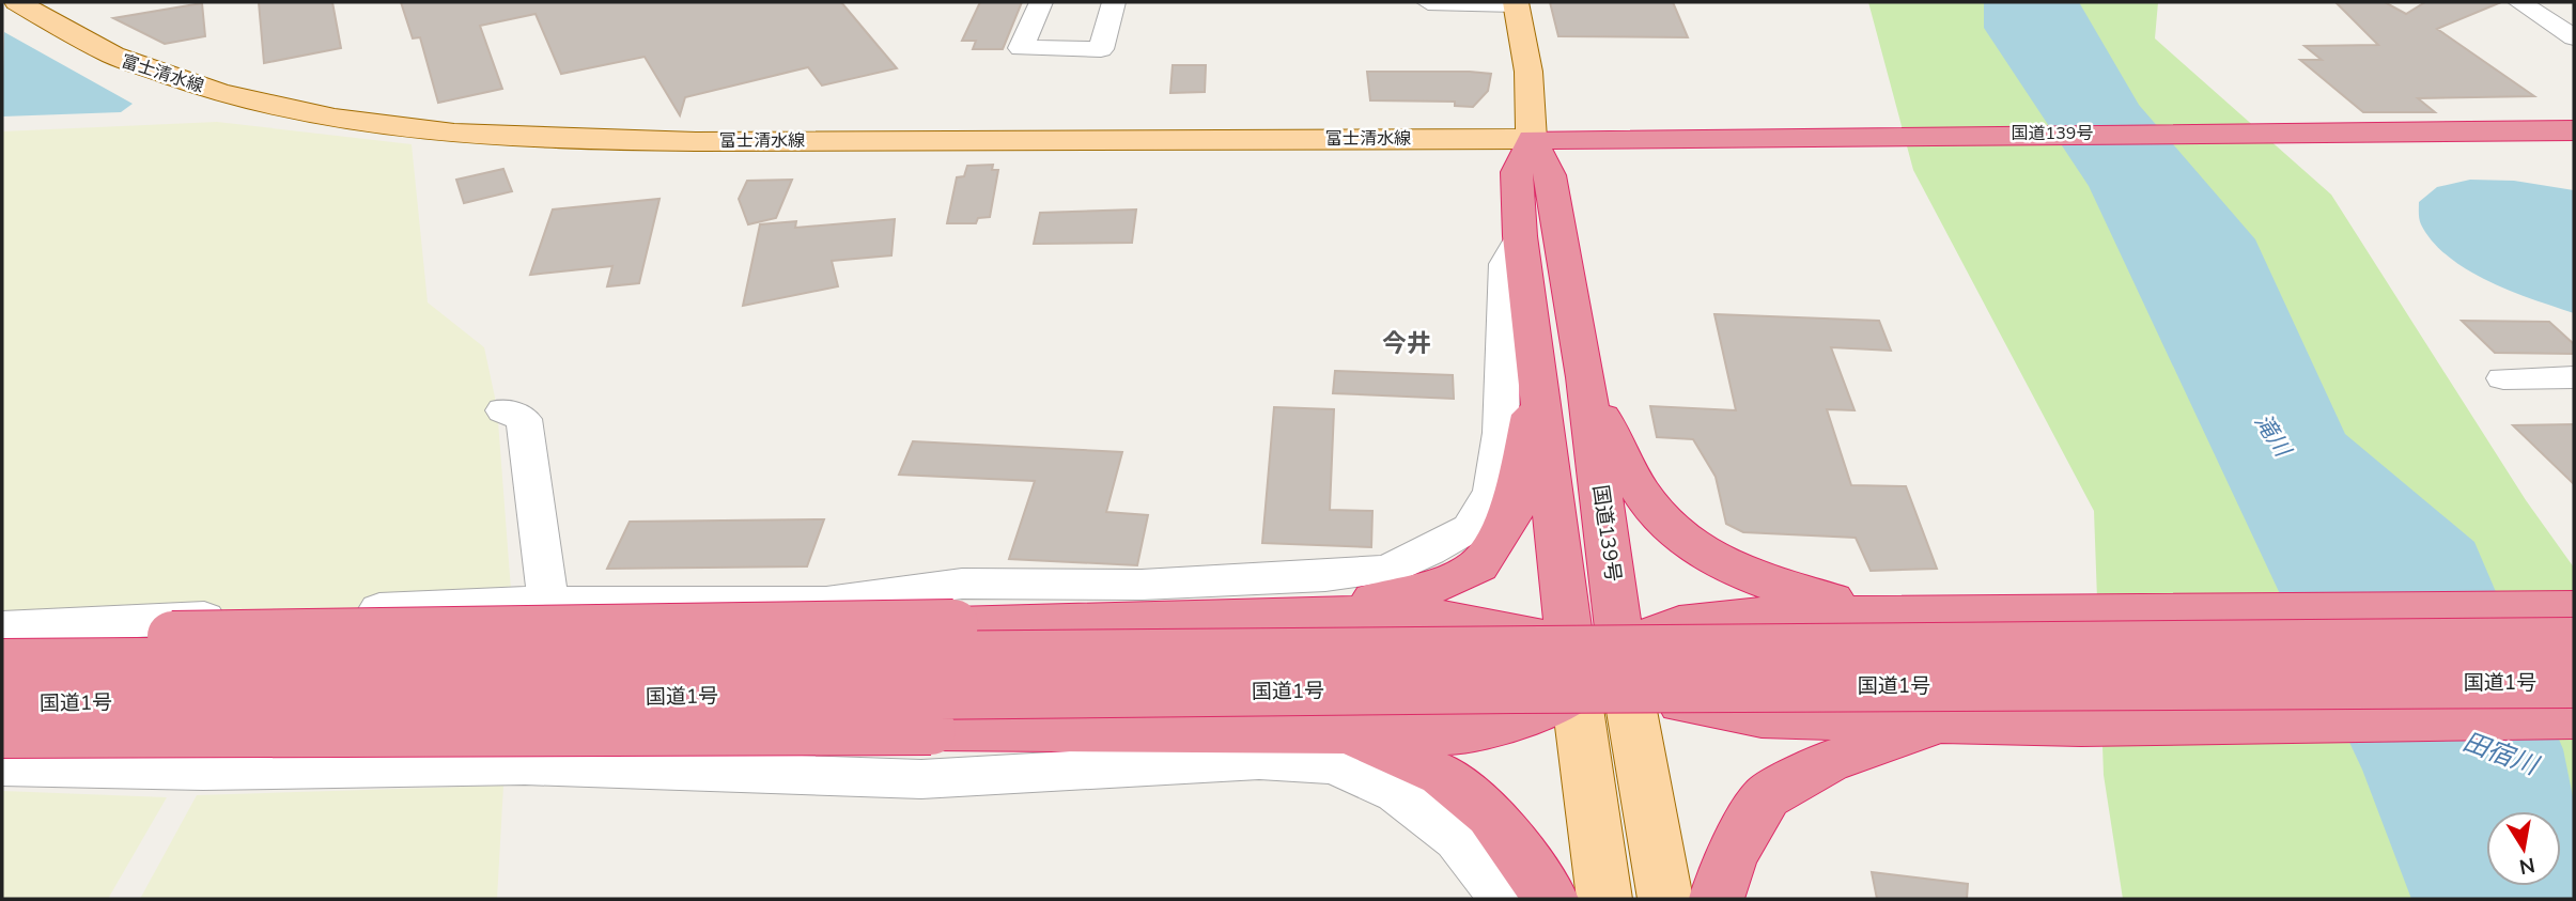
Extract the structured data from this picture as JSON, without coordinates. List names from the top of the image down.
{
  "streets": {
    "highway": ["国道139号", "国道1号"],
    "main road": ["富士清水線"]
  },
  "crossings": [
    ["富士清水線", "国道139号"]
  ],
  "districts": ["今井"],
  "water": ["滝川", "田宿川"],
  "north": "bottom"
}
